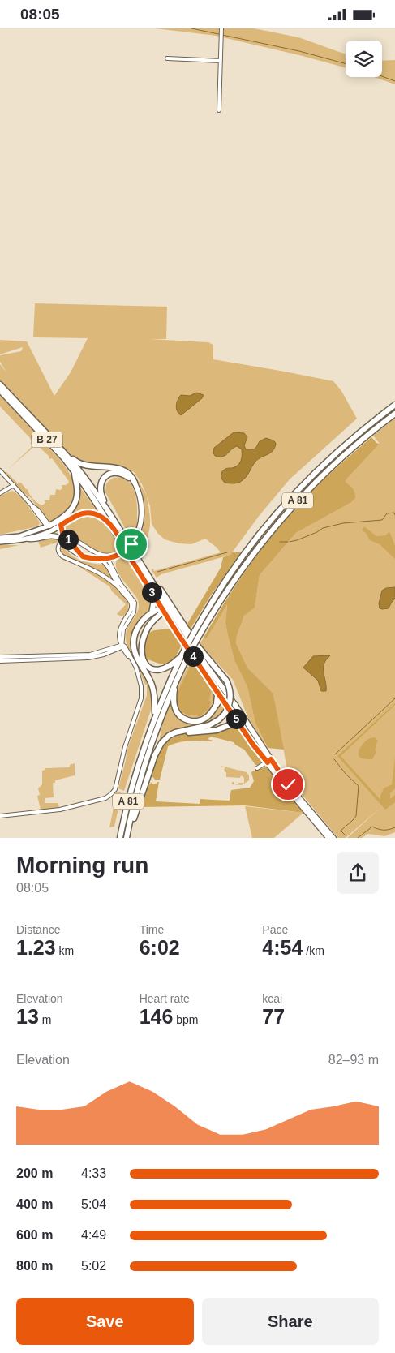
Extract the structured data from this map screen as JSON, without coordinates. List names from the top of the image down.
{
  "streets": {
    "highway": ["B 27", "A 81"]
  },
  "page": {
    "status": "08:05",
    "pins": [
      "1",
      "3",
      "4",
      "5"
    ],
    "heading": ["Morning run", "08:05"],
    "stats": [
      ["Distance", "1.23 km"],
      ["Time", "6:02"],
      ["Pace", "4:54 /km"],
      ["Elevation", "13 m"],
      ["Heart rate", "146 bpm"],
      ["kcal", "77"]
    ],
    "chart": ["Elevation", "82–93 m"],
    "list": [
      {
        "name": "200 m",
        "note": "4:33"
      },
      {
        "name": "400 m",
        "note": "5:04"
      },
      {
        "name": "600 m",
        "note": "4:49"
      },
      {
        "name": "800 m",
        "note": "5:02"
      }
    ],
    "buttons": ["Save", "Share"]
  }
}
